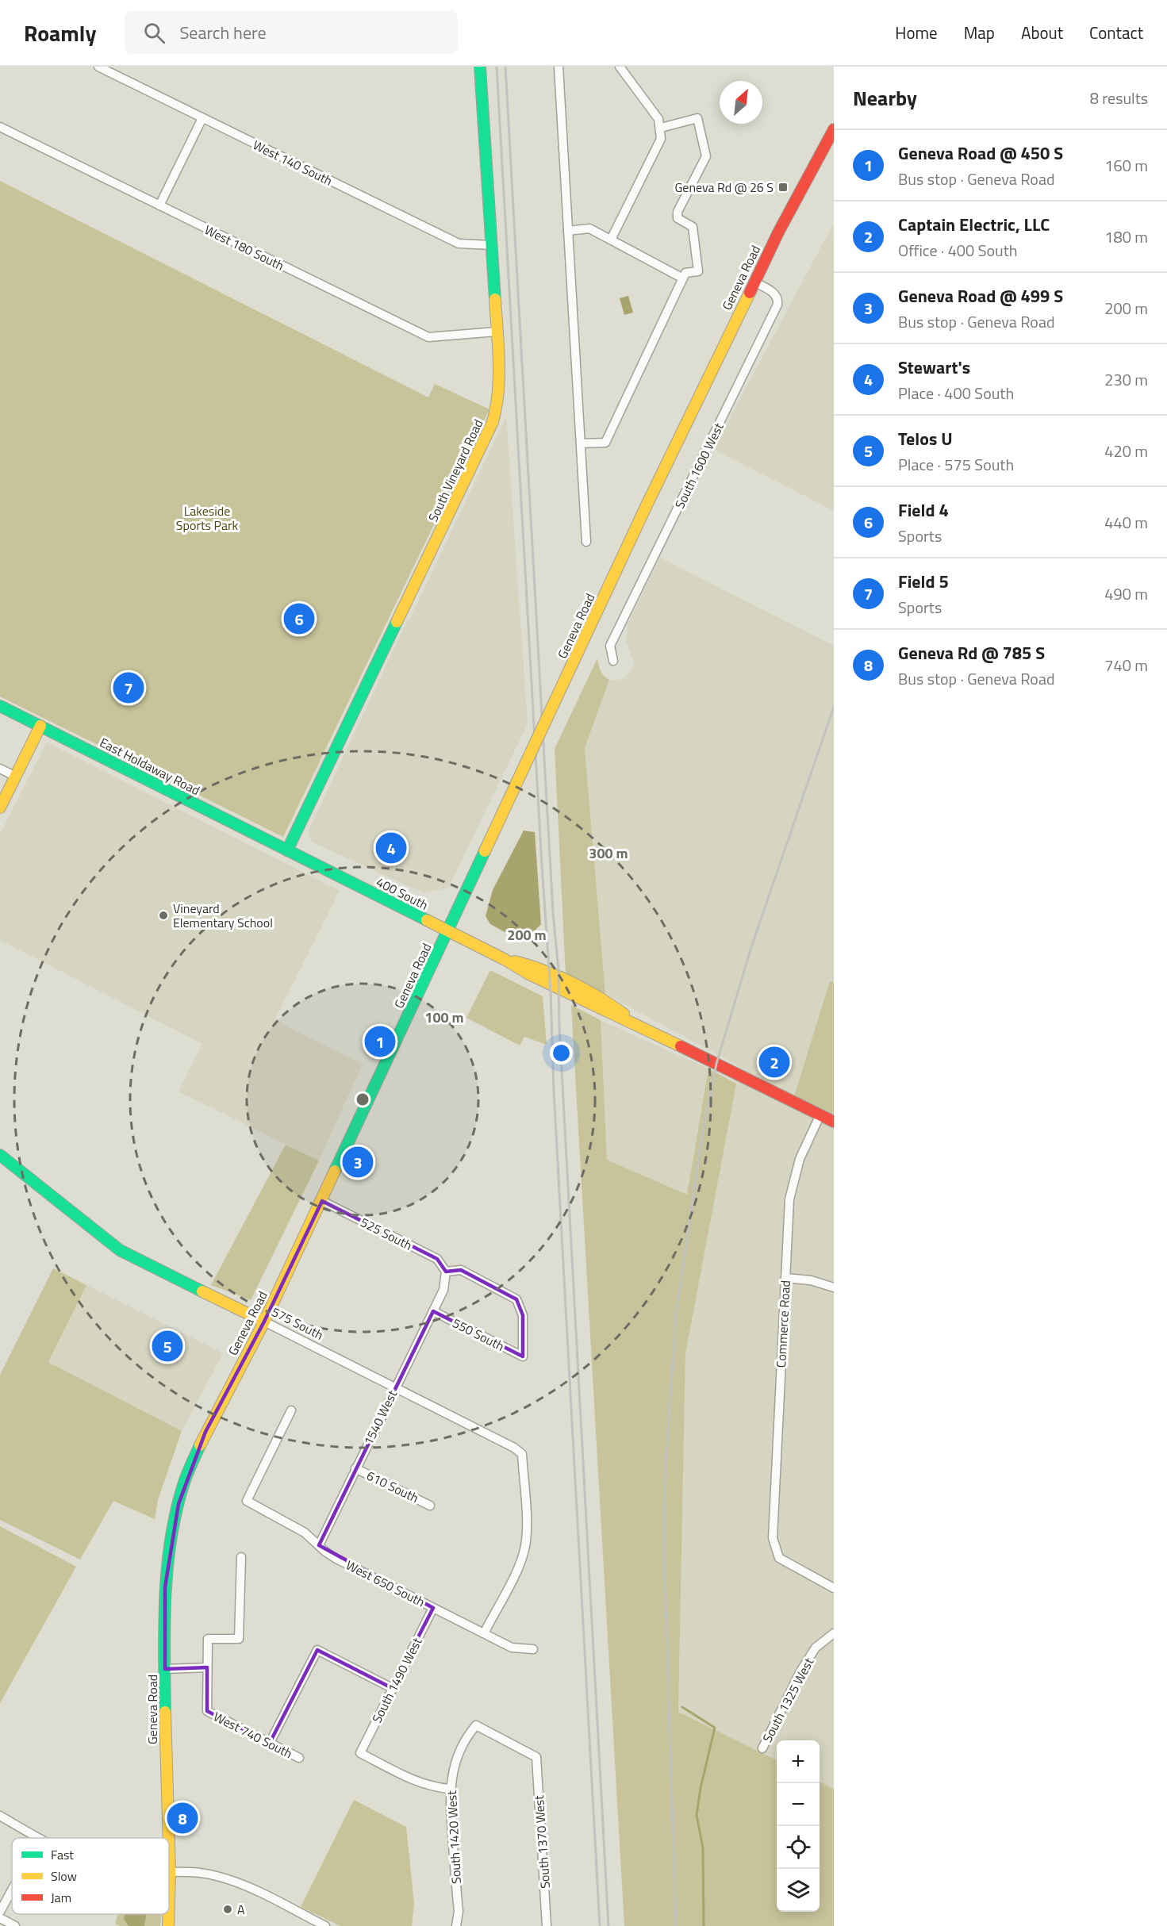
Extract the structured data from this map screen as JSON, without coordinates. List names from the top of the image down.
{
  "streets": {
    "street": [
      "West 140 South",
      "West 180 South",
      "Geneva Road",
      "South 1600 West",
      "South Vineyard Road",
      "East Holdaway Road",
      "400 South",
      "525 South",
      "575 South",
      "Commerce Road",
      "550 South",
      "1540 West",
      "610 South",
      "West 650 South",
      "South 1490 West",
      "South 1325 West",
      "West 740 South",
      "South 1420 West",
      "South 1370 West"
    ]
  },
  "crossings": [
    ["West 140 South", "South Vineyard Road"],
    ["West 180 South", "South Vineyard Road"],
    ["Geneva Road", "South 1600 West"],
    ["Geneva Road", "400 South"],
    ["Geneva Road", "525 South"],
    ["Geneva Road", "575 South"],
    ["South Vineyard Road", "East Holdaway Road"],
    ["South Vineyard Road", "400 South"],
    ["East Holdaway Road", "400 South"],
    ["400 South", "Commerce Road"],
    ["525 South", "550 South"],
    ["525 South", "1540 West"],
    ["575 South", "1540 West"],
    ["575 South", "West 650 South"],
    ["550 South", "1540 West"],
    ["1540 West", "610 South"],
    ["1540 West", "West 650 South"],
    ["West 650 South", "South 1490 West"],
    ["South 1490 West", "South 1420 West"],
    ["South 1420 West", "South 1370 West"]
  ],
  "parks": ["Lakeside Sports Park"],
  "places": {
    "transit": ["Geneva Rd @ 26 S"],
    "other": ["Vineyard Elementary School", "A"]
  },
  "legend": ["Fast", "Slow", "Jam"],
  "north": "top right",
  "page": {
    "header": "Roamly",
    "search": "Search here",
    "nav": [
      "Home",
      "Map",
      "About",
      "Contact"
    ],
    "heading": ["Nearby", "8 results"],
    "list": [
      {
        "mark": "1",
        "name": "Geneva Road @ 450 S",
        "note": "Bus stop · Geneva Road",
        "value": "160 m"
      },
      {
        "mark": "2",
        "name": "Captain Electric, LLC",
        "note": "Office · 400 South",
        "value": "180 m"
      },
      {
        "mark": "3",
        "name": "Geneva Road @ 499 S",
        "note": "Bus stop · Geneva Road",
        "value": "200 m"
      },
      {
        "mark": "4",
        "name": "Stewart's",
        "note": "Place · 400 South",
        "value": "230 m"
      },
      {
        "mark": "5",
        "name": "Telos U",
        "note": "Place · 575 South",
        "value": "420 m"
      },
      {
        "mark": "6",
        "name": "Field 4",
        "note": "Sports",
        "value": "440 m"
      },
      {
        "mark": "7",
        "name": "Field 5",
        "note": "Sports",
        "value": "490 m"
      },
      {
        "mark": "8",
        "name": "Geneva Rd @ 785 S",
        "note": "Bus stop · Geneva Road",
        "value": "740 m"
      }
    ],
    "pins": [
      "6",
      "7",
      "4",
      "1",
      "2",
      "3",
      "5",
      "8"
    ],
    "map_buttons": ["+", "−"]
  },
  "rings": ["300 m", "200 m", "100 m"]
}
